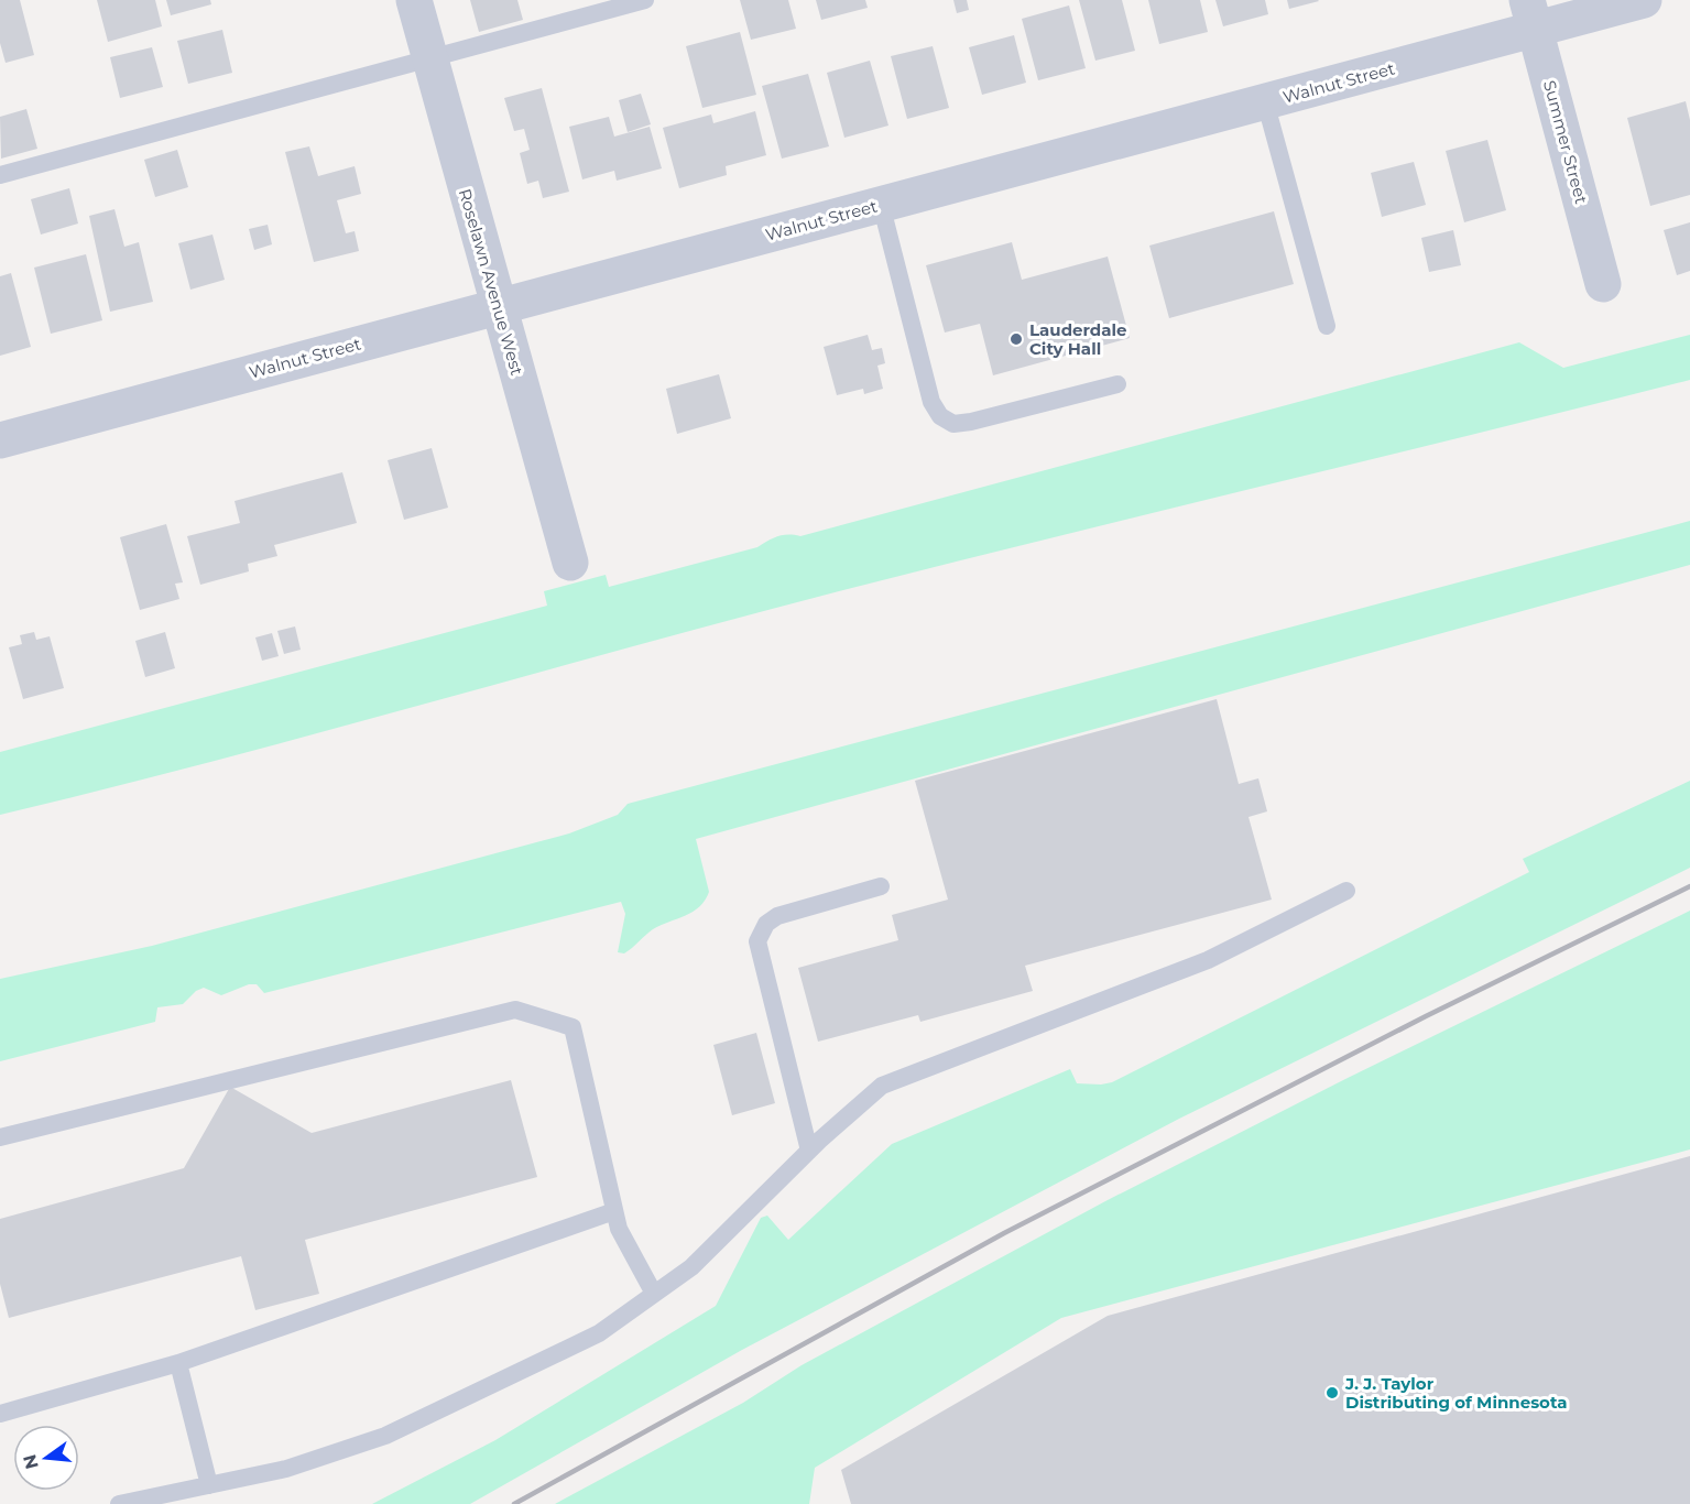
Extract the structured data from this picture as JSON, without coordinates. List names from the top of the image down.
{
  "streets": {
    "street": ["Walnut Street", "Summer Street", "Roselawn Avenue West"]
  },
  "crossings": [
    ["Walnut Street", "Summer Street"],
    ["Walnut Street", "Roselawn Avenue West"]
  ],
  "places": ["Lauderdale City Hall", "J. J. Taylor Distributing of Minnesota"],
  "north": "left"
}
